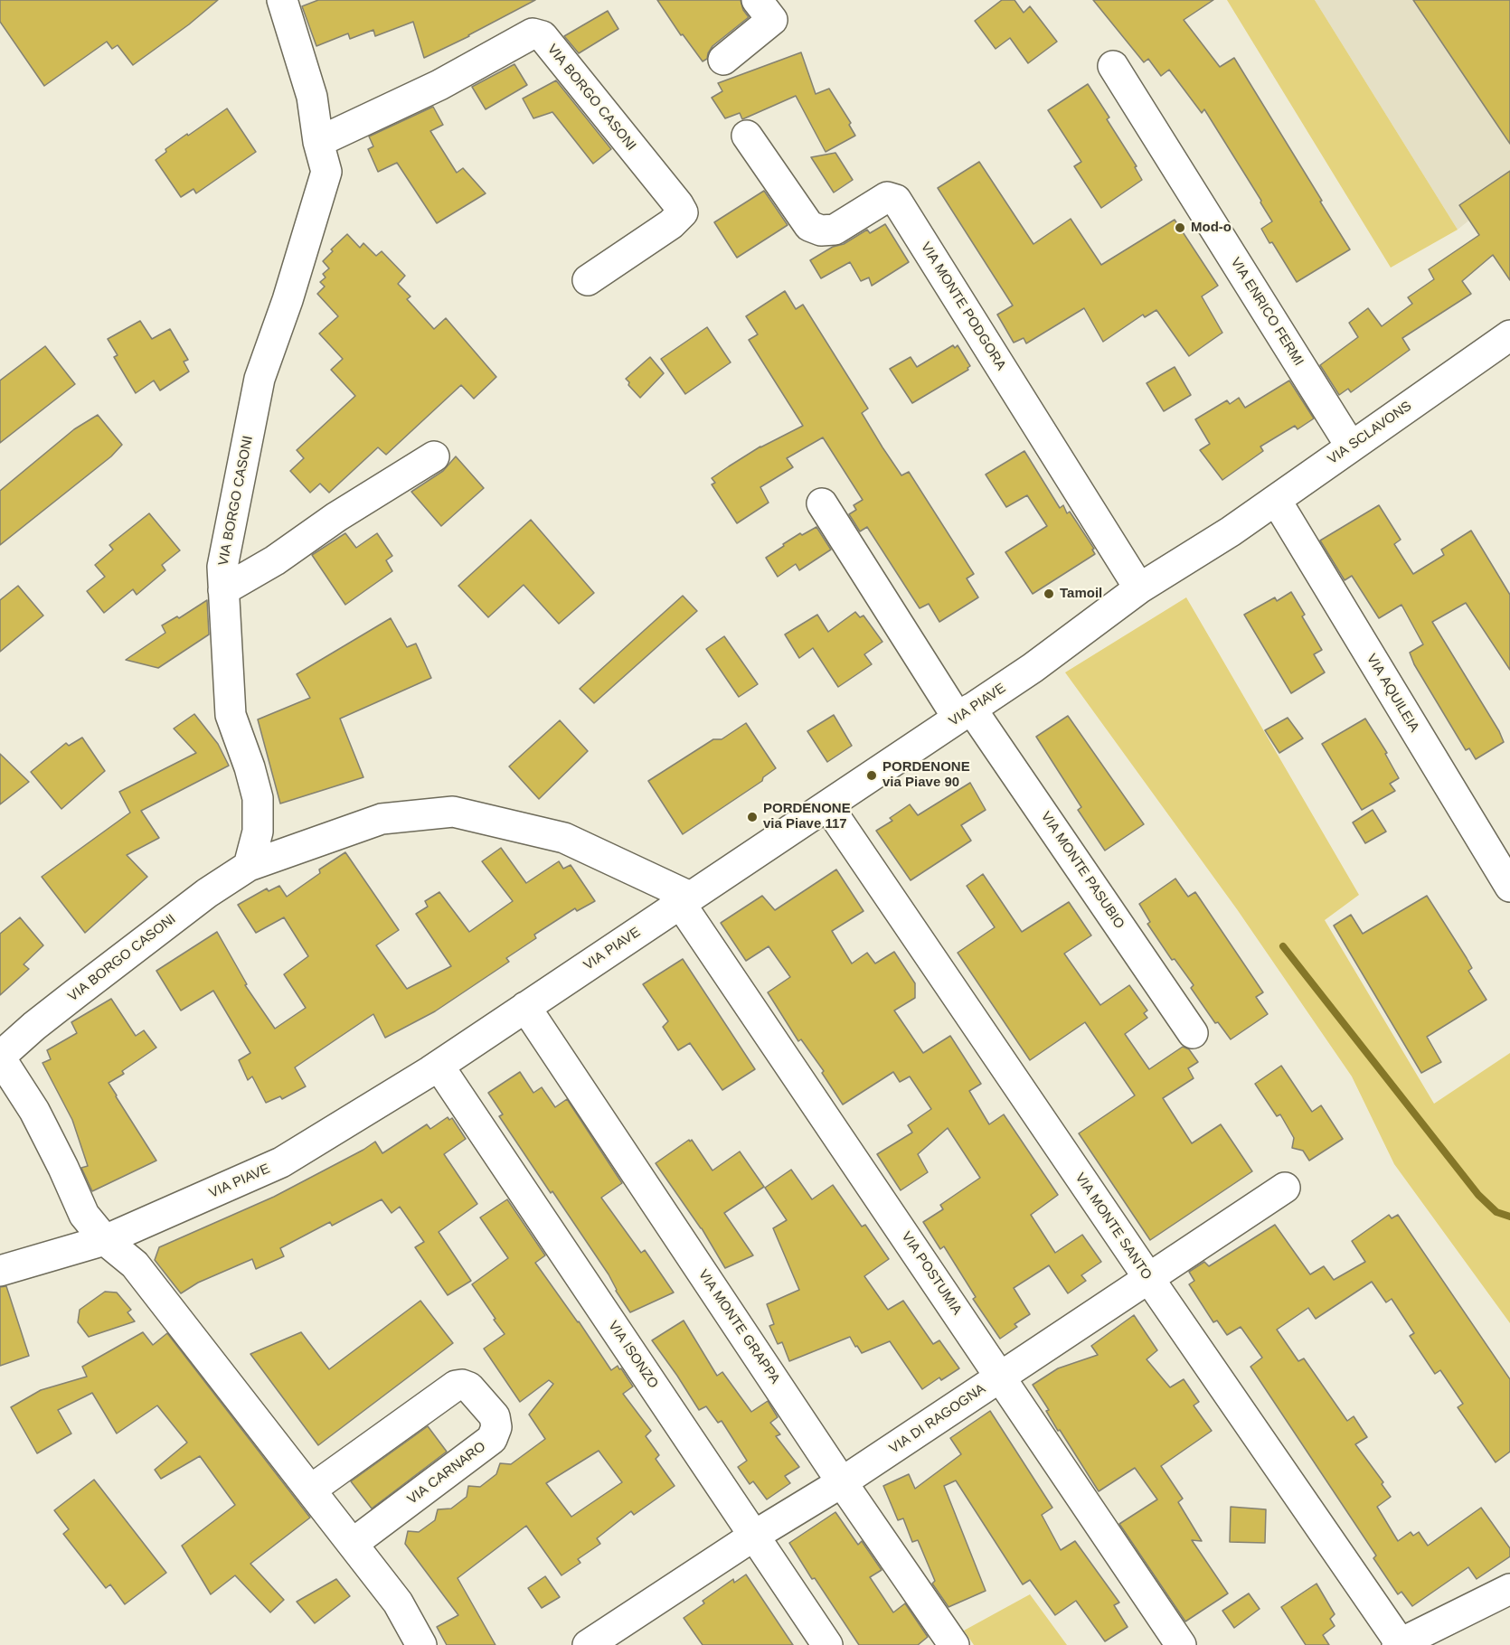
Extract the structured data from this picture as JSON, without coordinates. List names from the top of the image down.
{
  "streets": {
    "street": [
      "VIA BORGO CASONI",
      "VIA MONTE PODGORA",
      "VIA ENRICO FERMI",
      "VIA SCLAVONS",
      "VIA AQUILEIA",
      "VIA PIAVE",
      "VIA MONTE PASUBIO",
      "VIA MONTE SANTO",
      "VIA POSTUMIA",
      "VIA MONTE GRAPPA",
      "VIA ISONZO",
      "VIA DI RAGOGNA",
      "VIA CARNARO"
    ]
  },
  "crossings": [
    ["VIA BORGO CASONI", "VIA PIAVE"],
    ["VIA BORGO CASONI", "VIA POSTUMIA"],
    ["VIA MONTE PODGORA", "VIA PIAVE"],
    ["VIA ENRICO FERMI", "VIA SCLAVONS"],
    ["VIA SCLAVONS", "VIA AQUILEIA"],
    ["VIA SCLAVONS", "VIA PIAVE"],
    ["VIA PIAVE", "VIA MONTE PASUBIO"],
    ["VIA PIAVE", "VIA MONTE SANTO"],
    ["VIA PIAVE", "VIA POSTUMIA"],
    ["VIA PIAVE", "VIA MONTE GRAPPA"],
    ["VIA PIAVE", "VIA ISONZO"],
    ["VIA MONTE SANTO", "VIA DI RAGOGNA"],
    ["VIA POSTUMIA", "VIA DI RAGOGNA"],
    ["VIA MONTE GRAPPA", "VIA DI RAGOGNA"],
    ["VIA ISONZO", "VIA DI RAGOGNA"]
  ],
  "places": [
    "Mod-o",
    "Tamoil",
    "PORDENONE via Piave 90",
    "PORDENONE via Piave 117"
  ]
}
